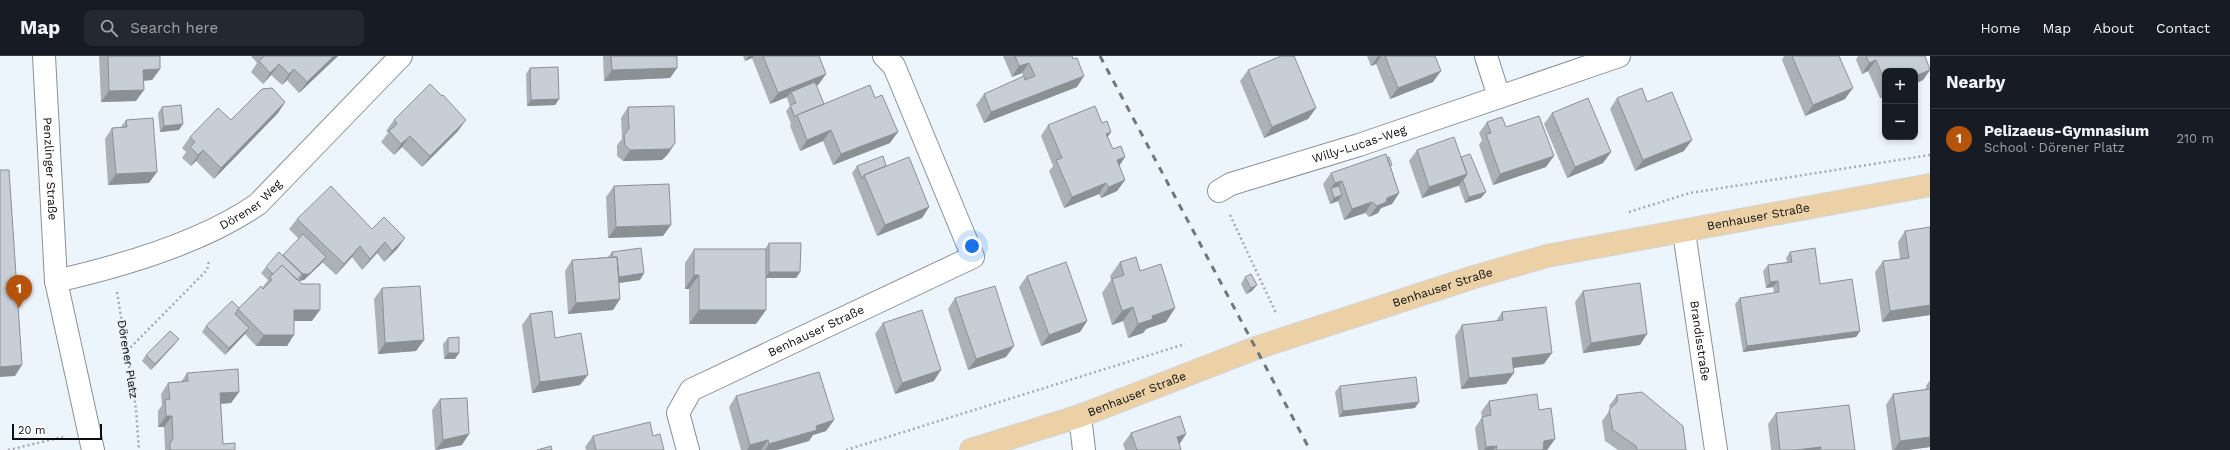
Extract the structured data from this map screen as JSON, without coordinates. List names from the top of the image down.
{
  "streets": {
    "main road": ["Benhauser Straße"],
    "street": [
      "Willy-Lucas-Weg",
      "Penzlinger Straße",
      "Dörener Weg",
      "Brandisstraße"
    ],
    "path": ["Dörener Platz"]
  },
  "crossings": [
    ["Penzlinger Straße", "Dörener Weg"],
    ["Dörener Weg", "Dörener Platz"],
    ["Benhauser Straße", "Brandisstraße"]
  ],
  "scale_bar": "20 m",
  "page": {
    "header": "Map",
    "search": "Search here",
    "nav": [
      "Home",
      "Map",
      "About",
      "Contact"
    ],
    "heading": "Nearby",
    "map_buttons": ["+", "−"],
    "list": [
      {
        "mark": "1",
        "name": "Pelizaeus-Gymnasium",
        "note": "School · Dörener Platz",
        "value": "210 m"
      }
    ],
    "pins": "1",
    "scale": "20 m"
  }
}
